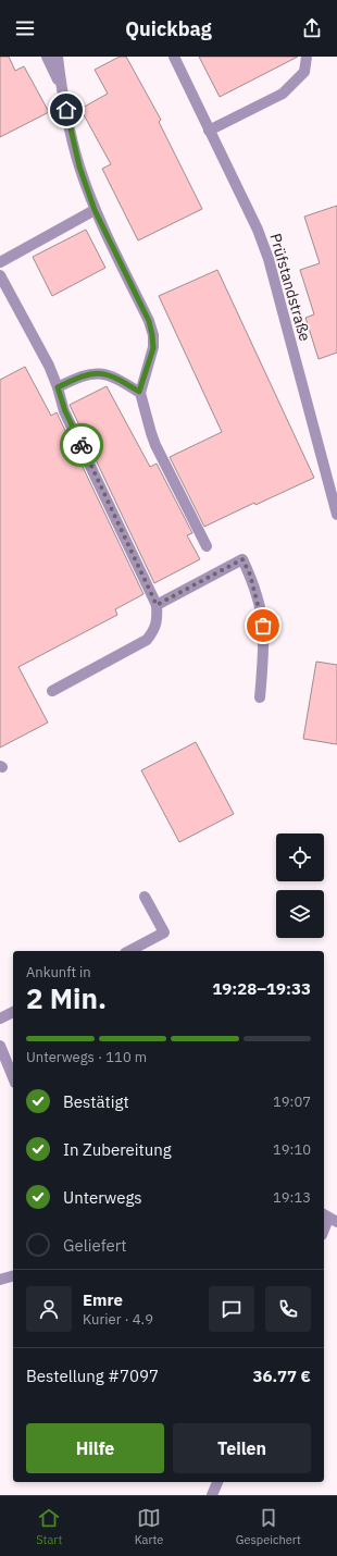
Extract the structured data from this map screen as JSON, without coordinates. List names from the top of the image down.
{
  "streets": {
    "lane": ["Prüfstandstraße"]
  },
  "page": {
    "header": "Quickbag",
    "heading": ["2 Min.", "Ankunft in", "19:28–19:33"],
    "panel": [
      "Emre",
      "Kurier · 4.9",
      "Bestellung #7097",
      "36.77 €"
    ],
    "bar": "Unterwegs · 110 m",
    "list": [
      ["Bestätigt", "19:07"],
      ["In Zubereitung", "19:10"],
      ["Unterwegs", "19:13"],
      "Geliefert"
    ],
    "buttons": ["Hilfe", "Teilen"],
    "tabs": ["Start", "Karte", "Gespeichert"]
  }
}
